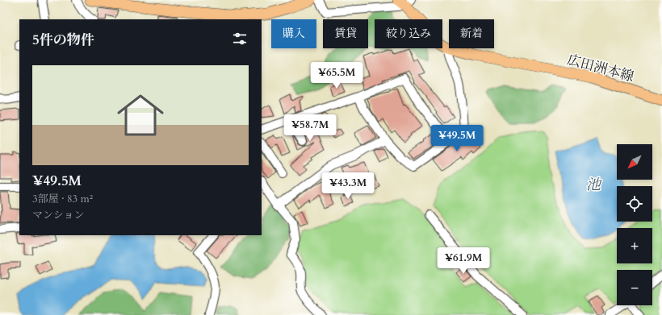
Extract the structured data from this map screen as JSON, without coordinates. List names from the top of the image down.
{
  "streets": {
    "main road": ["広田洲本線"]
  },
  "water": ["池"],
  "north": "bottom left",
  "page": {
    "chip": [
      "購入",
      "賃貸",
      "絞り込み",
      "新着"
    ],
    "heading": "5件の物件",
    "list": [
      {
        "name": "¥49.5M",
        "note": "3部屋 · 83 m² · マンション"
      }
    ],
    "price": [
      "¥65.5M",
      "¥58.7M",
      "¥49.5M",
      "¥43.3M",
      "¥61.9M"
    ],
    "map_buttons": ["+", "−"]
  }
}
